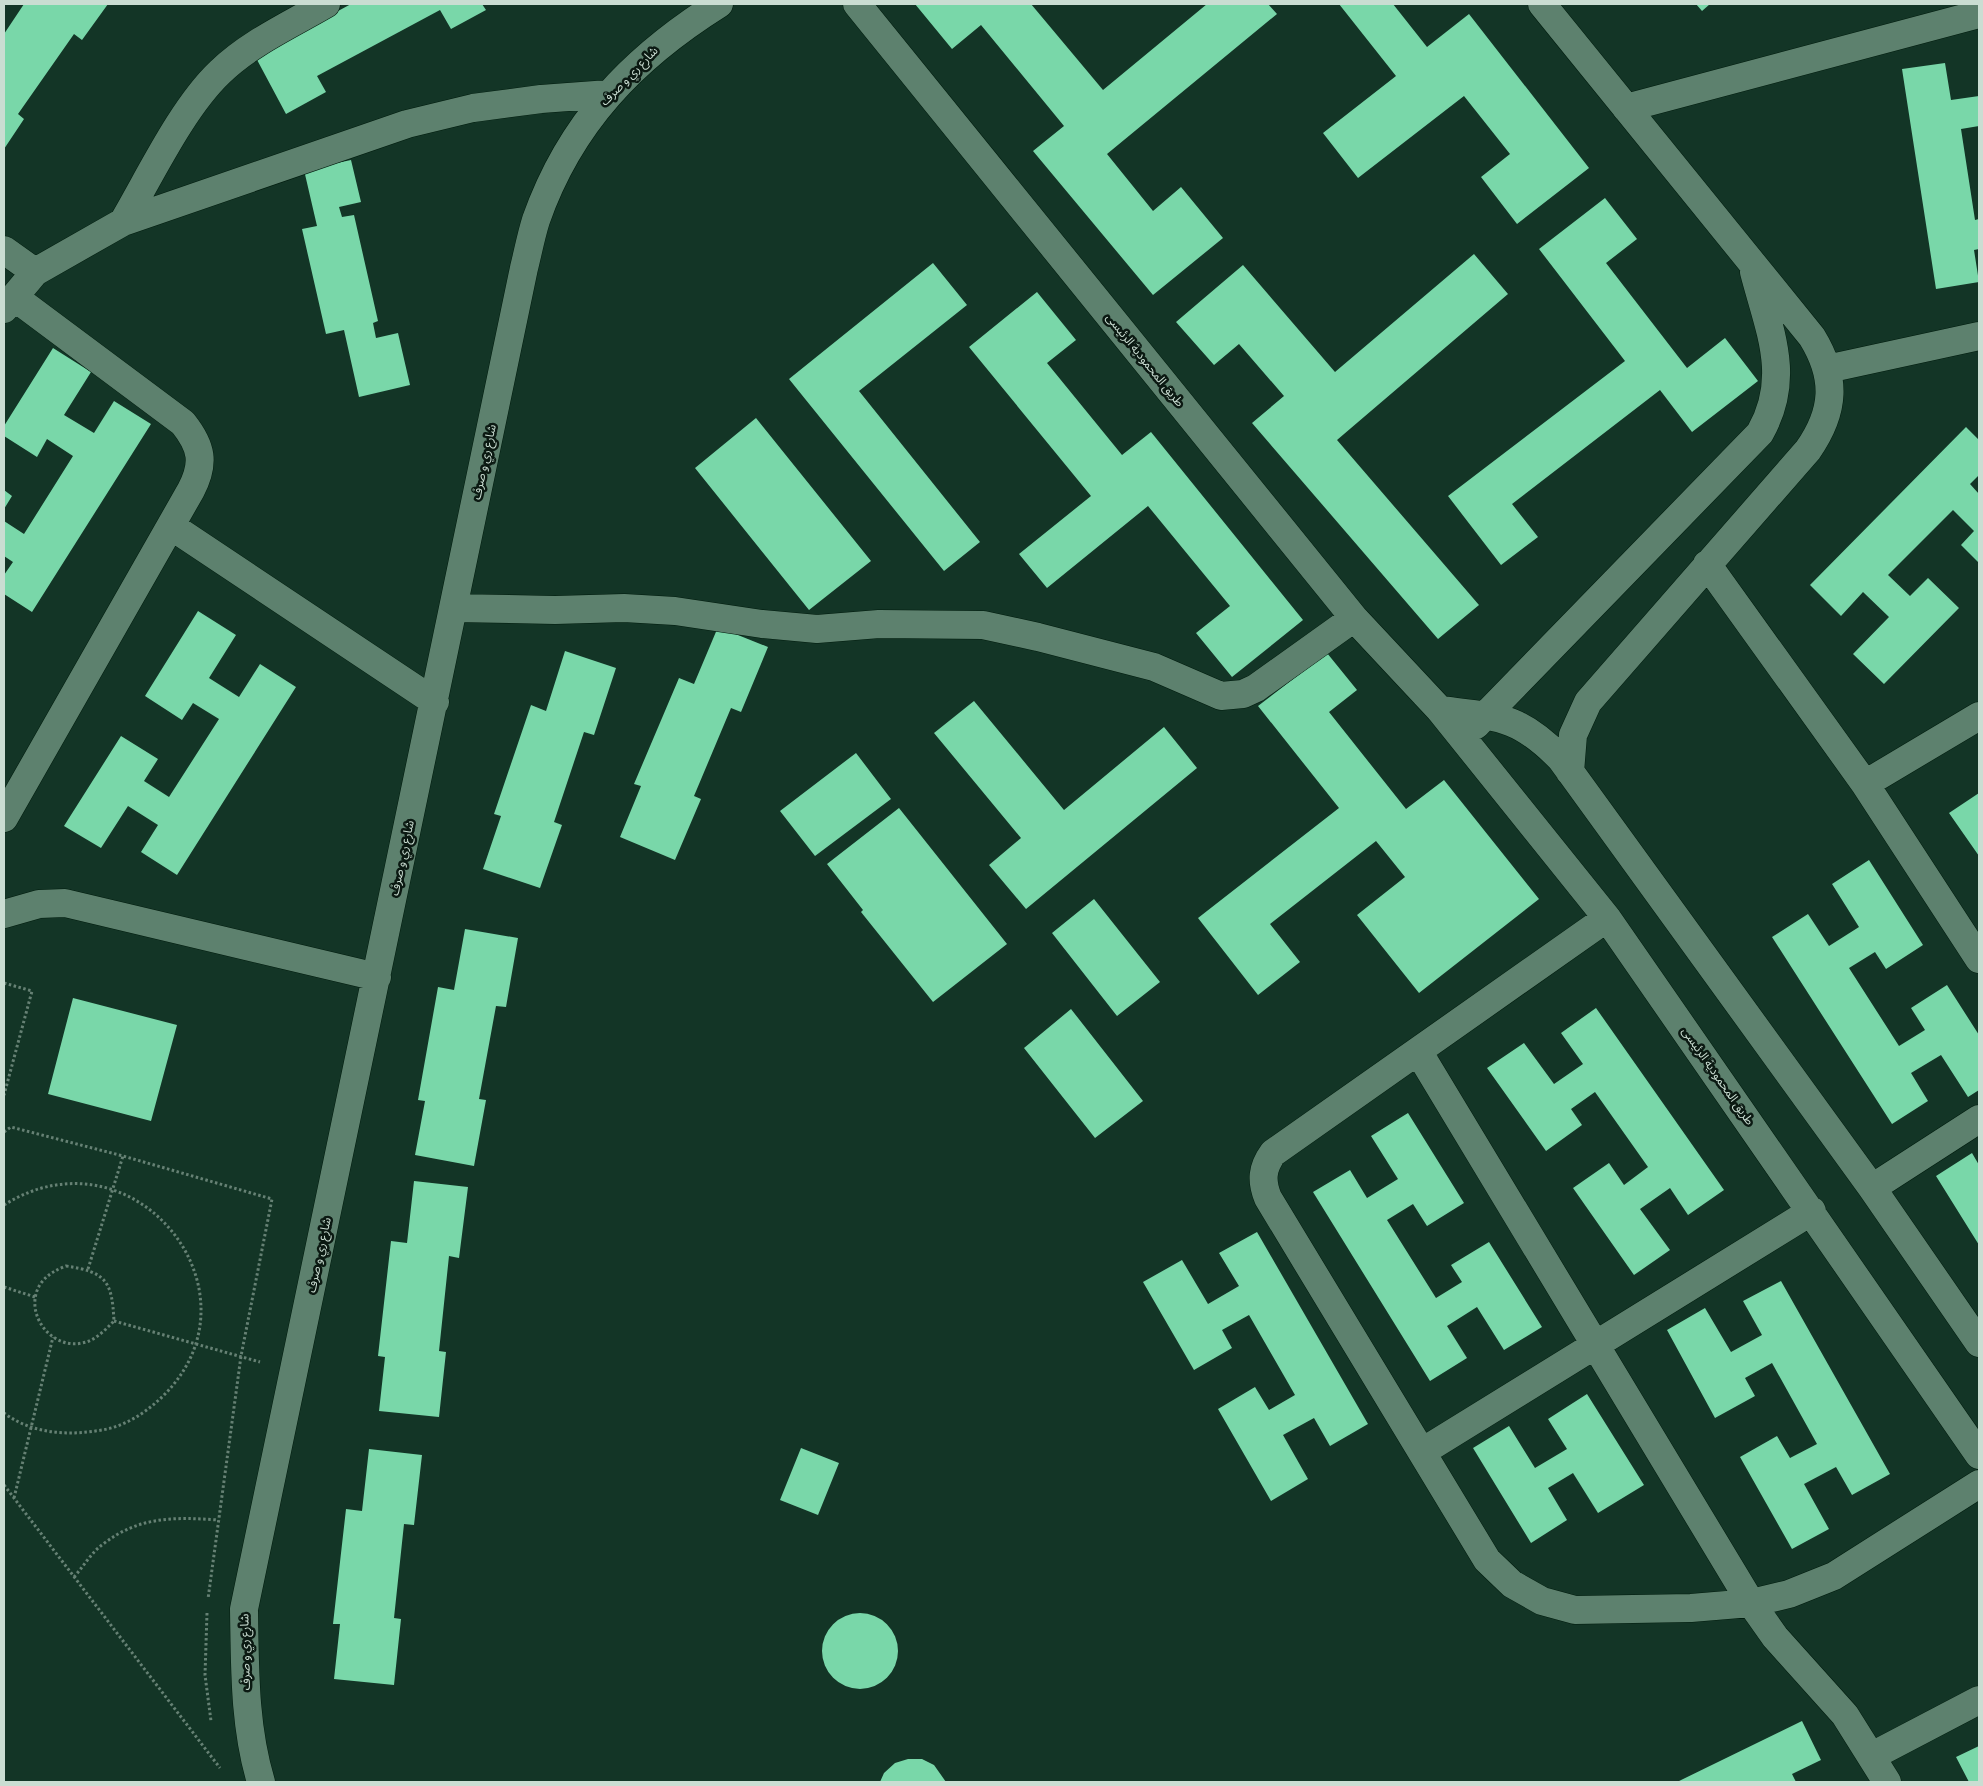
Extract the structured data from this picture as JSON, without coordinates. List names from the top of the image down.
{
  "streets": {
    "street": ["شارع ري و صرف", "طريق المحمودية الرئيسى"]
  }
}
